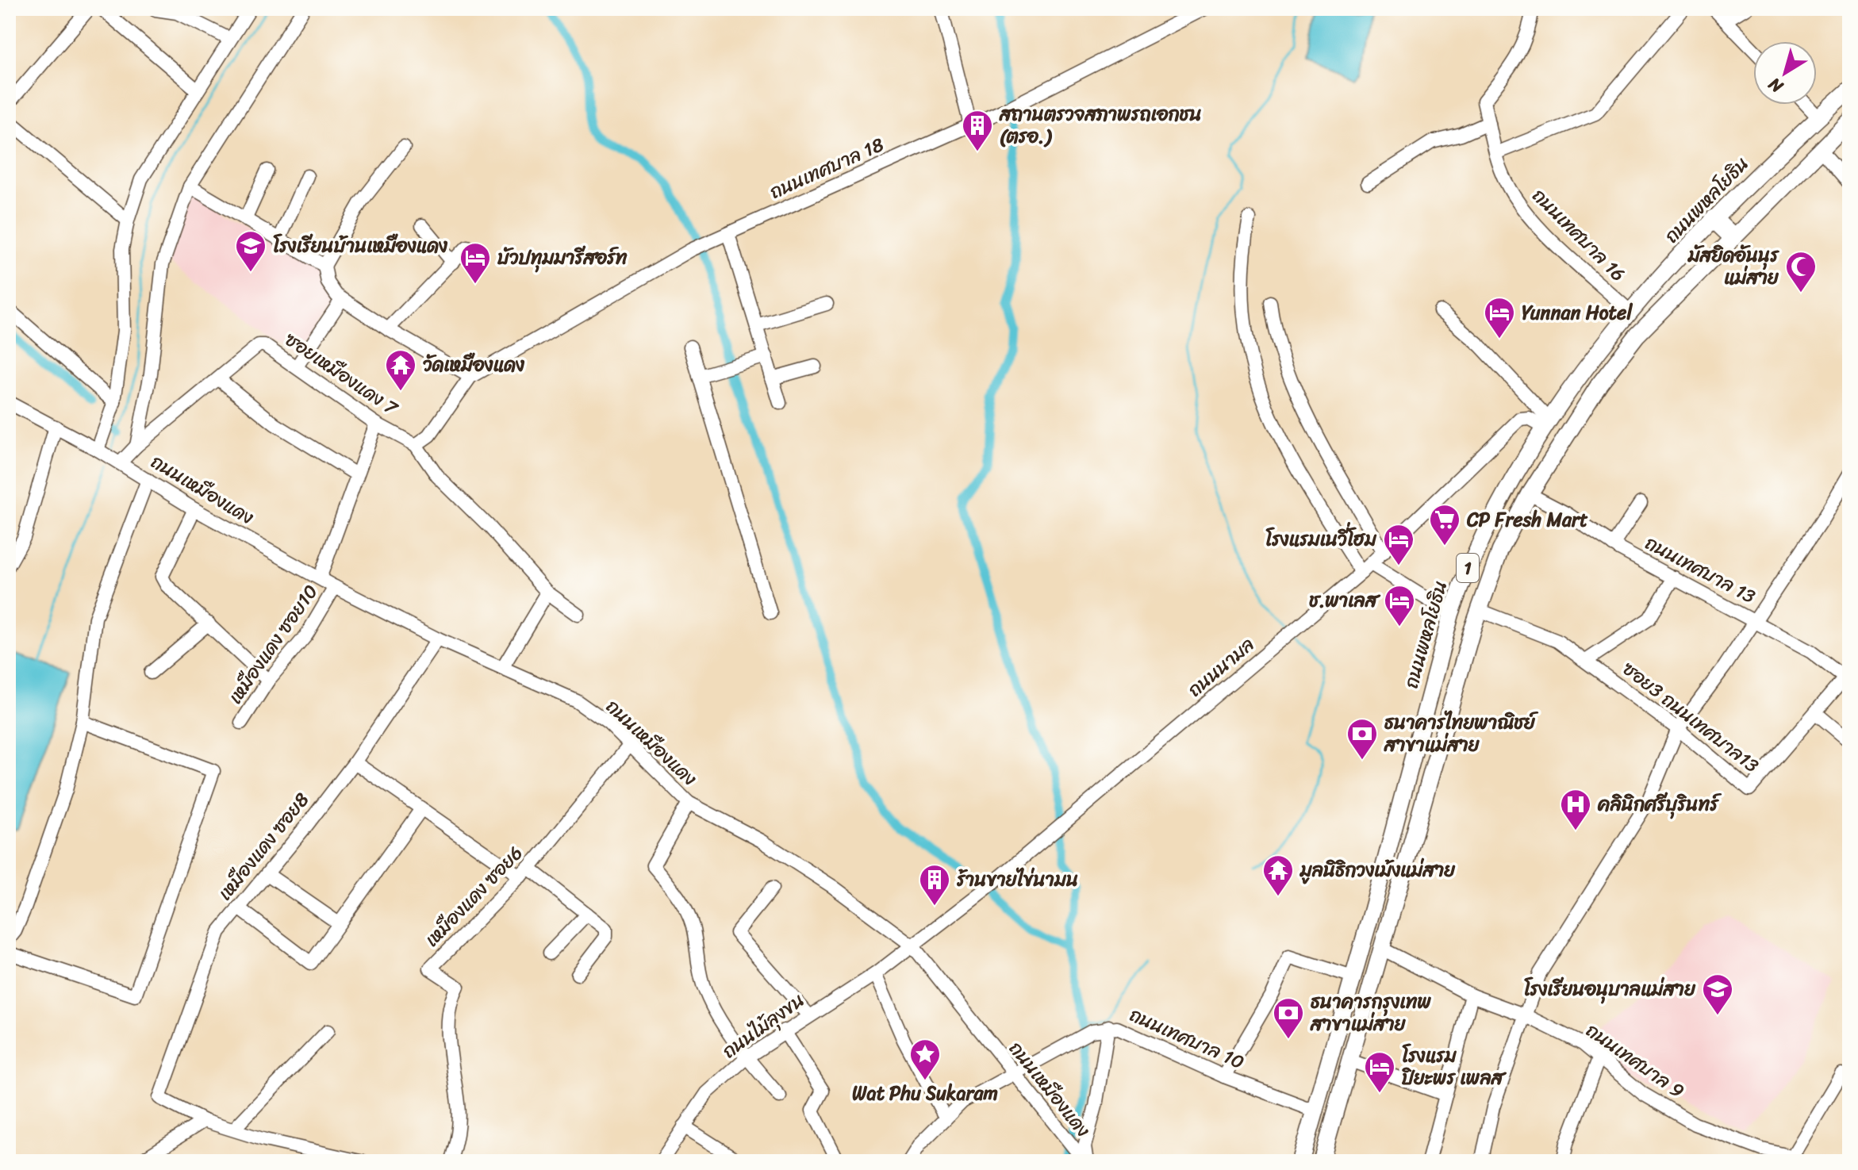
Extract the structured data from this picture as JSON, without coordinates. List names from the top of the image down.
{
  "streets": {
    "main road": ["ถนนพหลโยธิน", "1"],
    "street": [
      "ถนนเทศบาล 18",
      "ถนนเทศบาล 16",
      "ซอยเหมืองแดง 7",
      "ถนนเหมืองแดง",
      "ถนนเทศบาล 13",
      "เหมืองแดง ซอย10",
      "ถนนนามล",
      "ซอย3 ถนนเทศบาล13",
      "เหมืองแดง ซอย8",
      "เหมืองแดง ซอย6",
      "ถนนไม้ลุงขน",
      "ถนนเทศบาล 10",
      "ถนนเทศบาล 9"
    ]
  },
  "crossings": [
    ["ถนนพหลโยธิน", "ถนนเทศบาล 16"],
    ["ถนนพหลโยธิน", "ถนนนามล"],
    ["ถนนพหลโยธิน", "ถนนเทศบาล 10"],
    ["ซอยเหมืองแดง 7", "ถนนเหมืองแดง"],
    ["ถนนเหมืองแดง", "เหมืองแดง ซอย10"],
    ["ถนนเหมืองแดง", "ถนนนามล"],
    ["ถนนเหมืองแดง", "เหมืองแดง ซอย8"],
    ["ถนนเหมืองแดง", "เหมืองแดง ซอย6"],
    ["ถนนเหมืองแดง", "ถนนไม้ลุงขน"],
    ["1", "ถนนเทศบาล 13"],
    ["1", "ซอย3 ถนนเทศบาล13"],
    ["1", "ถนนเทศบาล 9"],
    ["ถนนเทศบาล 13", "ซอย3 ถนนเทศบาล13"],
    ["ถนนนามล", "ถนนไม้ลุงขน"]
  ],
  "places": {
    "building": ["สถานตรวจสภาพรถเอกชน (ตรอ.)", "ร้านขายไข่นามน"],
    "school or university": ["โรงเรียนบ้านเหมืองแดง", "โรงเรียนอนุบาลแม่สาย"],
    "hotel": [
      "บัวปทุมมารีสอร์ท",
      "Yunnan Hotel",
      "โรงแรมเนวี่โฮม",
      "ช.พาเลส",
      "โรงแรม ปิยะพร เพลส"
    ],
    "mosque": ["มัสยิดอันนุร แม่สาย"],
    "temple": ["วัดเหมืองแดง", "มูลนิธิกวงเม้งแม่สาย"],
    "supermarket": ["CP Fresh Mart"],
    "bank": ["ธนาคารไทยพาณิชย์ สาขาแม่สาย", "ธนาคารกรุงเทพ สาขาแม่สาย"],
    "hospital": ["คลินิกศรีบุรินทร์"],
    "place": ["Wat Phu Sukaram"]
  },
  "north": "bottom left"
}
